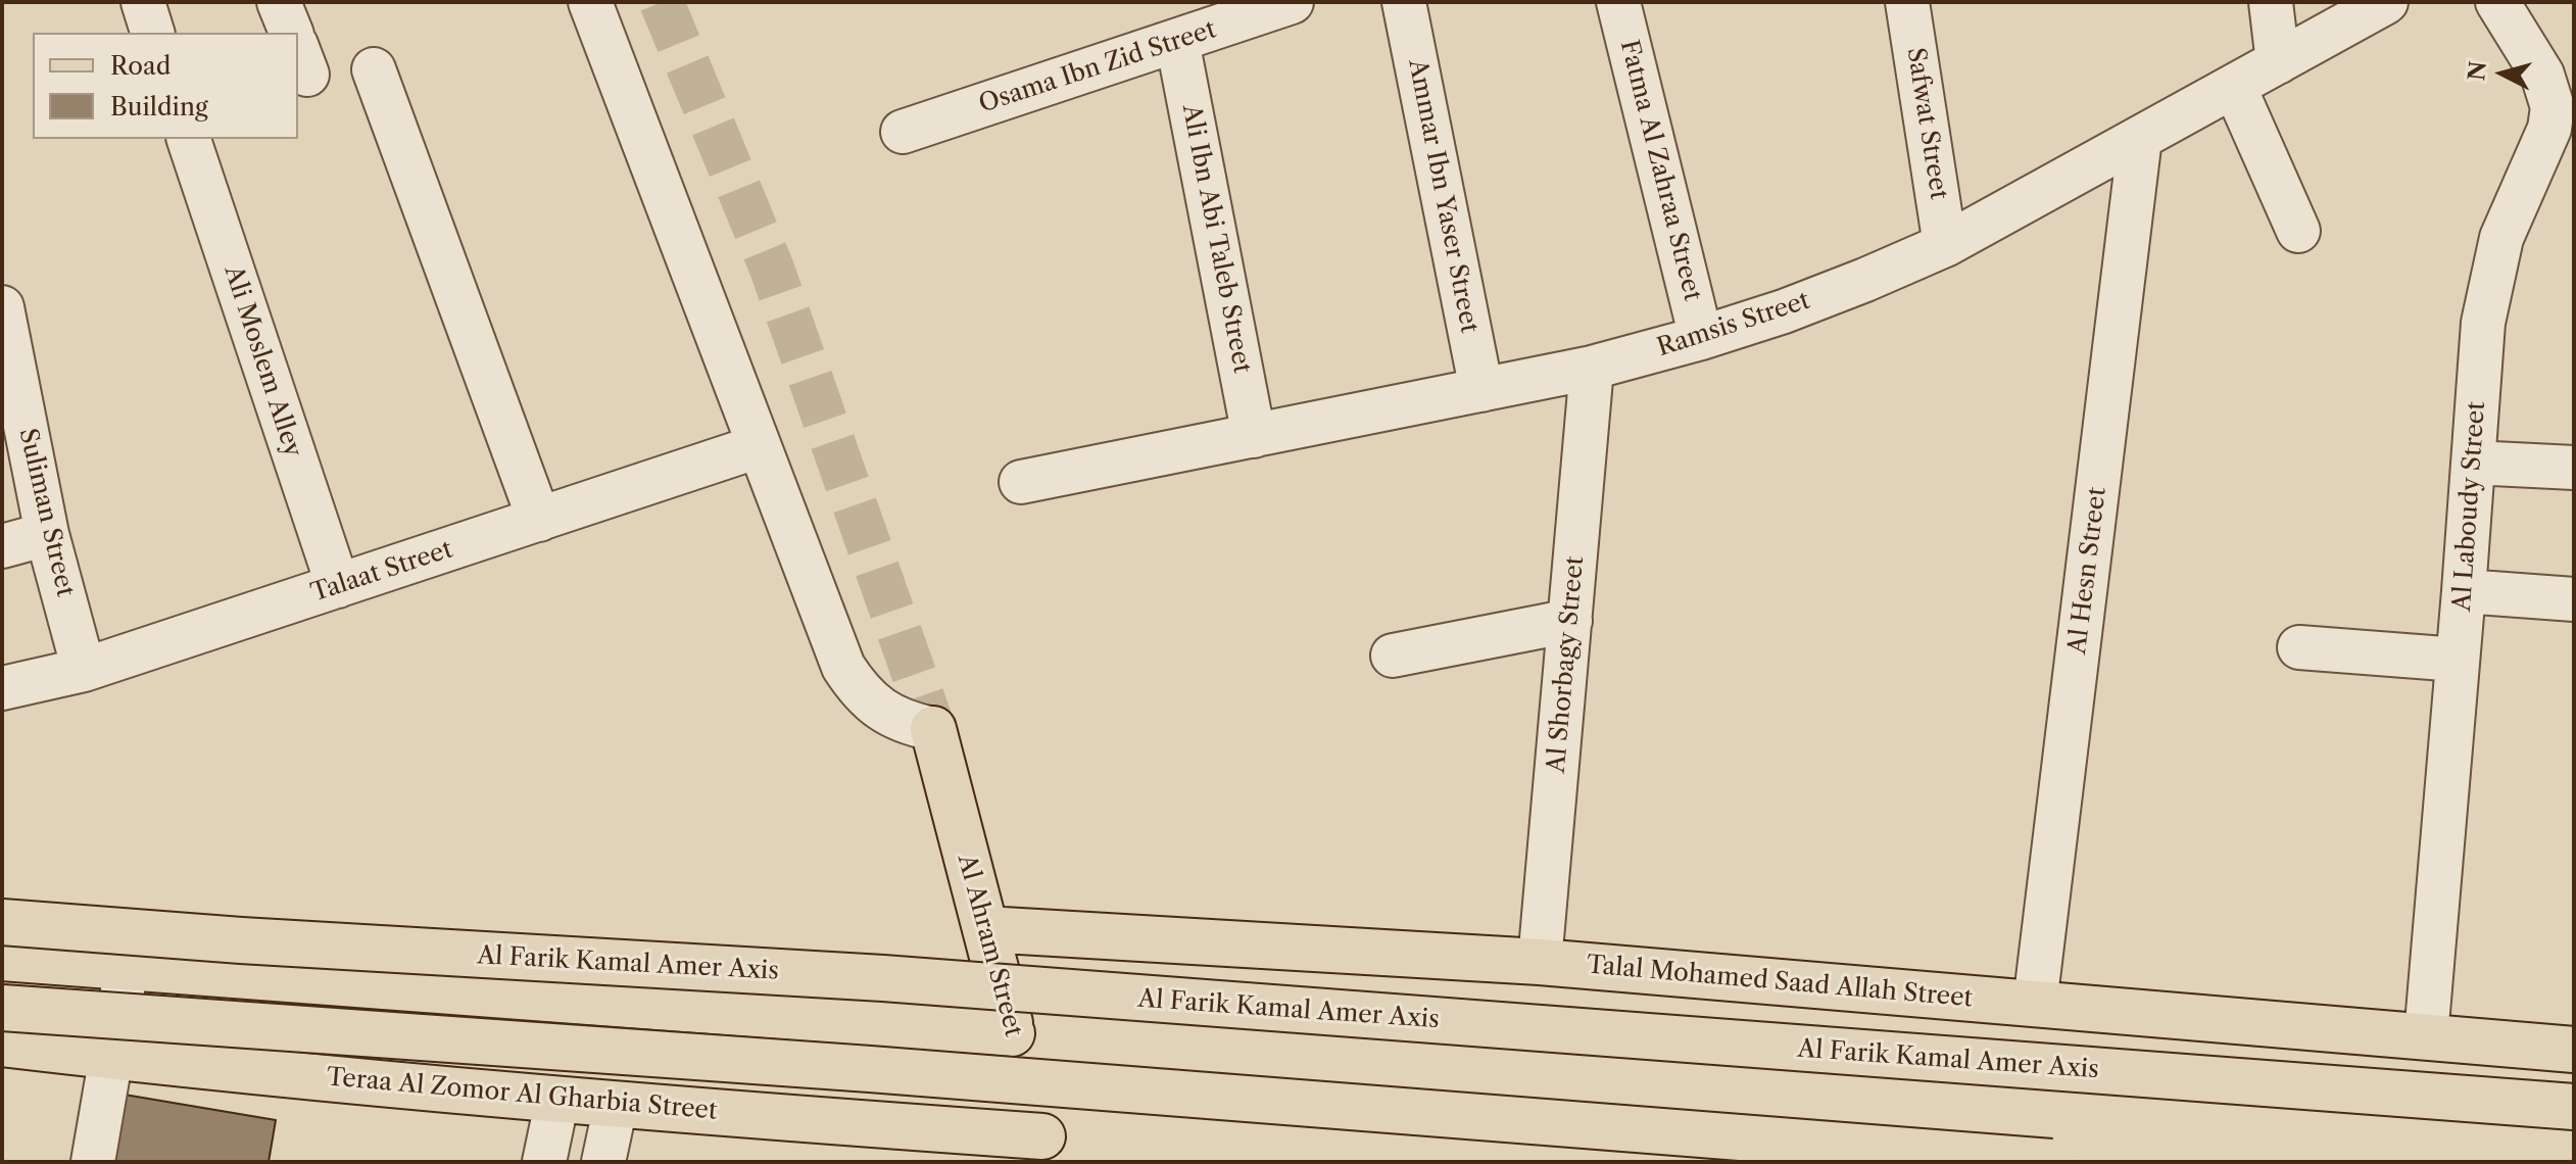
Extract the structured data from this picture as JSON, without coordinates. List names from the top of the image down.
{
  "streets": {
    "main road": [
      "Al Ahram Street",
      "Al Farik Kamal Amer Axis",
      "Talal Mohamed Saad Allah Street",
      "Teraa Al Zomor Al Gharbia Street"
    ],
    "street": [
      "Osama Ibn Zid Street",
      "Safwat Street",
      "Fatma Al Zahraa Street",
      "Ammar Ibn Yaser Street",
      "Ali Ibn Abi Taleb Street",
      "Ramsis Street",
      "Ali Moslem Alley",
      "Al Laboudy Street",
      "Suliman Street",
      "Al Hesn Street",
      "Talaat Street",
      "Al Shorbagy Street"
    ]
  },
  "crossings": [
    ["Osama Ibn Zid Street", "Ali Ibn Abi Taleb Street"],
    ["Safwat Street", "Ramsis Street"],
    ["Fatma Al Zahraa Street", "Ramsis Street"],
    ["Ammar Ibn Yaser Street", "Ramsis Street"],
    ["Ali Ibn Abi Taleb Street", "Ramsis Street"],
    ["Ramsis Street", "Al Hesn Street"],
    ["Ramsis Street", "Al Shorbagy Street"],
    ["Ali Moslem Alley", "Talaat Street"],
    ["Al Laboudy Street", "Talal Mohamed Saad Allah Street"],
    ["Suliman Street", "Talaat Street"],
    ["Al Hesn Street", "Talal Mohamed Saad Allah Street"],
    ["Al Shorbagy Street", "Talal Mohamed Saad Allah Street"],
    ["Al Ahram Street", "Talal Mohamed Saad Allah Street"],
    ["Al Ahram Street", "Teraa Al Zomor Al Gharbia Street"]
  ],
  "legend": ["Road", "Building"],
  "north": "left"
}
